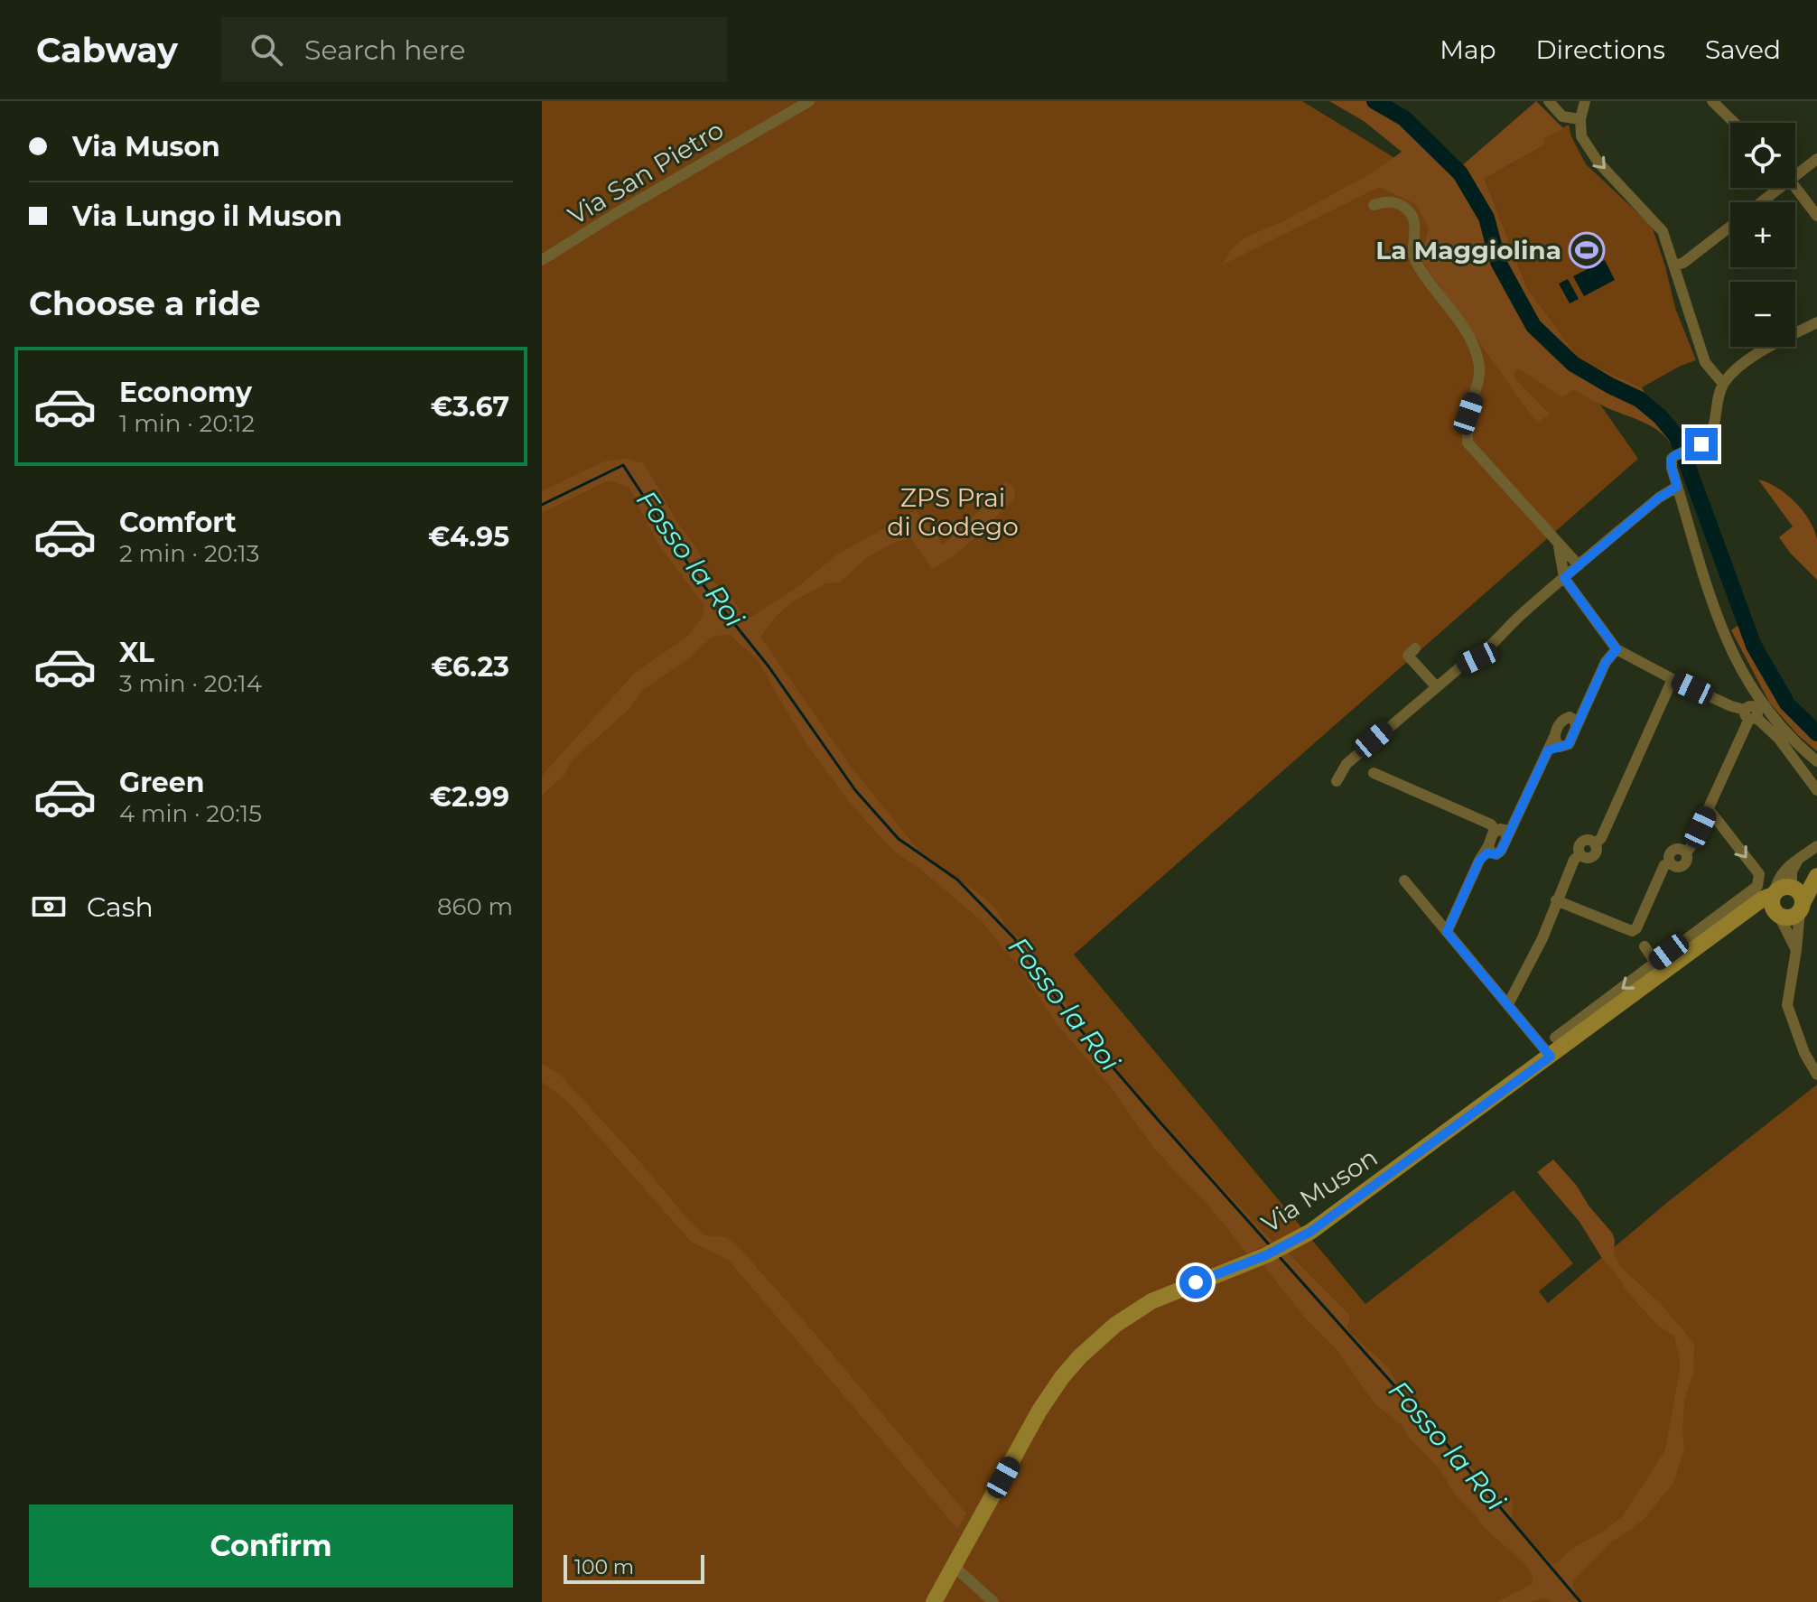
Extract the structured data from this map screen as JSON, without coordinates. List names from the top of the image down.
{
  "streets": {
    "main road": ["Via Muson"],
    "street": ["Via San Pietro"]
  },
  "water": ["Fosso la Roi"],
  "parks": ["ZPS Prai di Godego"],
  "places": {
    "sports": ["La Maggiolina"]
  },
  "scale_bar": "100 m",
  "page": {
    "header": "Cabway",
    "search": "Search here",
    "nav": ["Map", "Directions", "Saved"],
    "banner": ["Via Muson", "Via Lungo il Muson"],
    "map_buttons": ["+", "−"],
    "heading": "Choose a ride",
    "list": [
      {
        "name": "Economy",
        "note": "1 min · 20:12",
        "value": "€3.67"
      },
      {
        "name": "Comfort",
        "note": "2 min · 20:13",
        "value": "€4.95"
      },
      {
        "name": "XL",
        "note": "3 min · 20:14",
        "value": "€6.23"
      },
      {
        "name": "Green",
        "note": "4 min · 20:15",
        "value": "€2.99"
      }
    ],
    "pay": ["Cash", "860 m"],
    "buttons": "Confirm",
    "scale": "100 m"
  }
}
